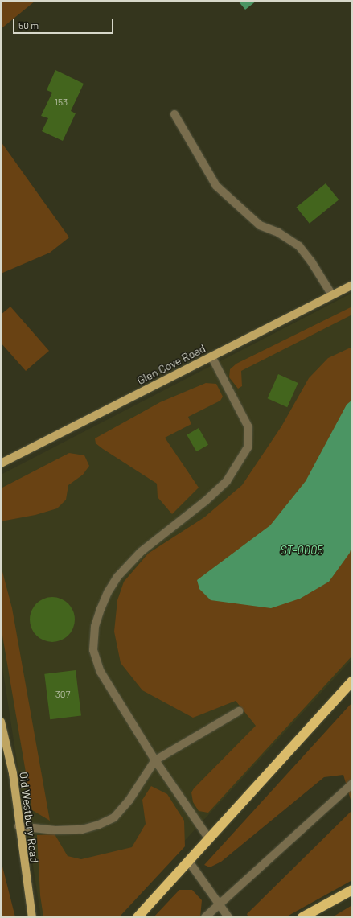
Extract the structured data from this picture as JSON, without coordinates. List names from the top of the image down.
{
  "streets": {
    "main road": ["Glen Cove Road", "Old Westbury Road"]
  },
  "water": ["ST-0005"],
  "house_numbers": ["153", "307"],
  "scale_bar": "50 m"
}
